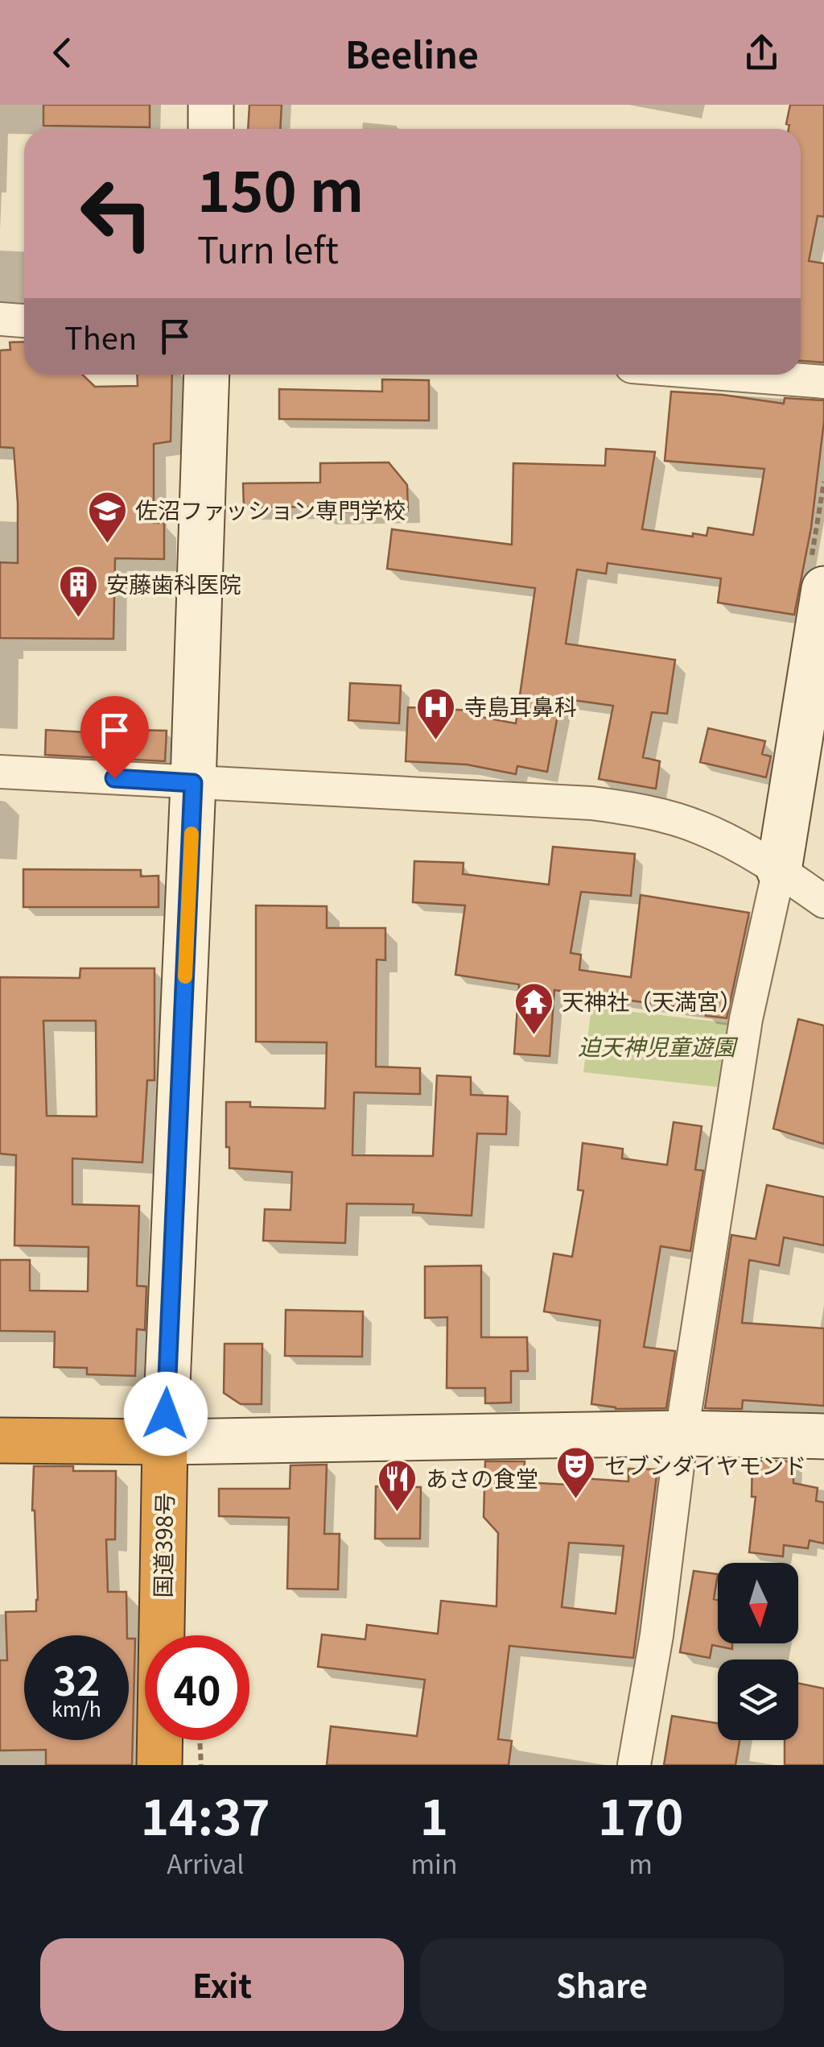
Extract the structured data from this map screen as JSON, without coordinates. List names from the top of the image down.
{
  "streets": {
    "highway": ["国道398号"]
  },
  "parks": ["迫天神児童遊園"],
  "places": {
    "school or university": ["佐沼ファッション専門学校"],
    "building": ["安藤歯科医院"],
    "hospital": ["寺島耳鼻科"],
    "temple": ["天神社（天満宮）"],
    "theatre": ["セブンダイヤモンド"],
    "restaurant": ["あさの食堂"]
  },
  "north": "bottom",
  "page": {
    "header": "Beeline",
    "turn": ["150 m", "Turn left"],
    "then": "Then",
    "speed": "32 km/h",
    "limit": "40",
    "eta": [
      "14:37",
      "Arrival",
      "1",
      "min",
      "170",
      "m"
    ],
    "buttons": ["Exit", "Share"]
  }
}
